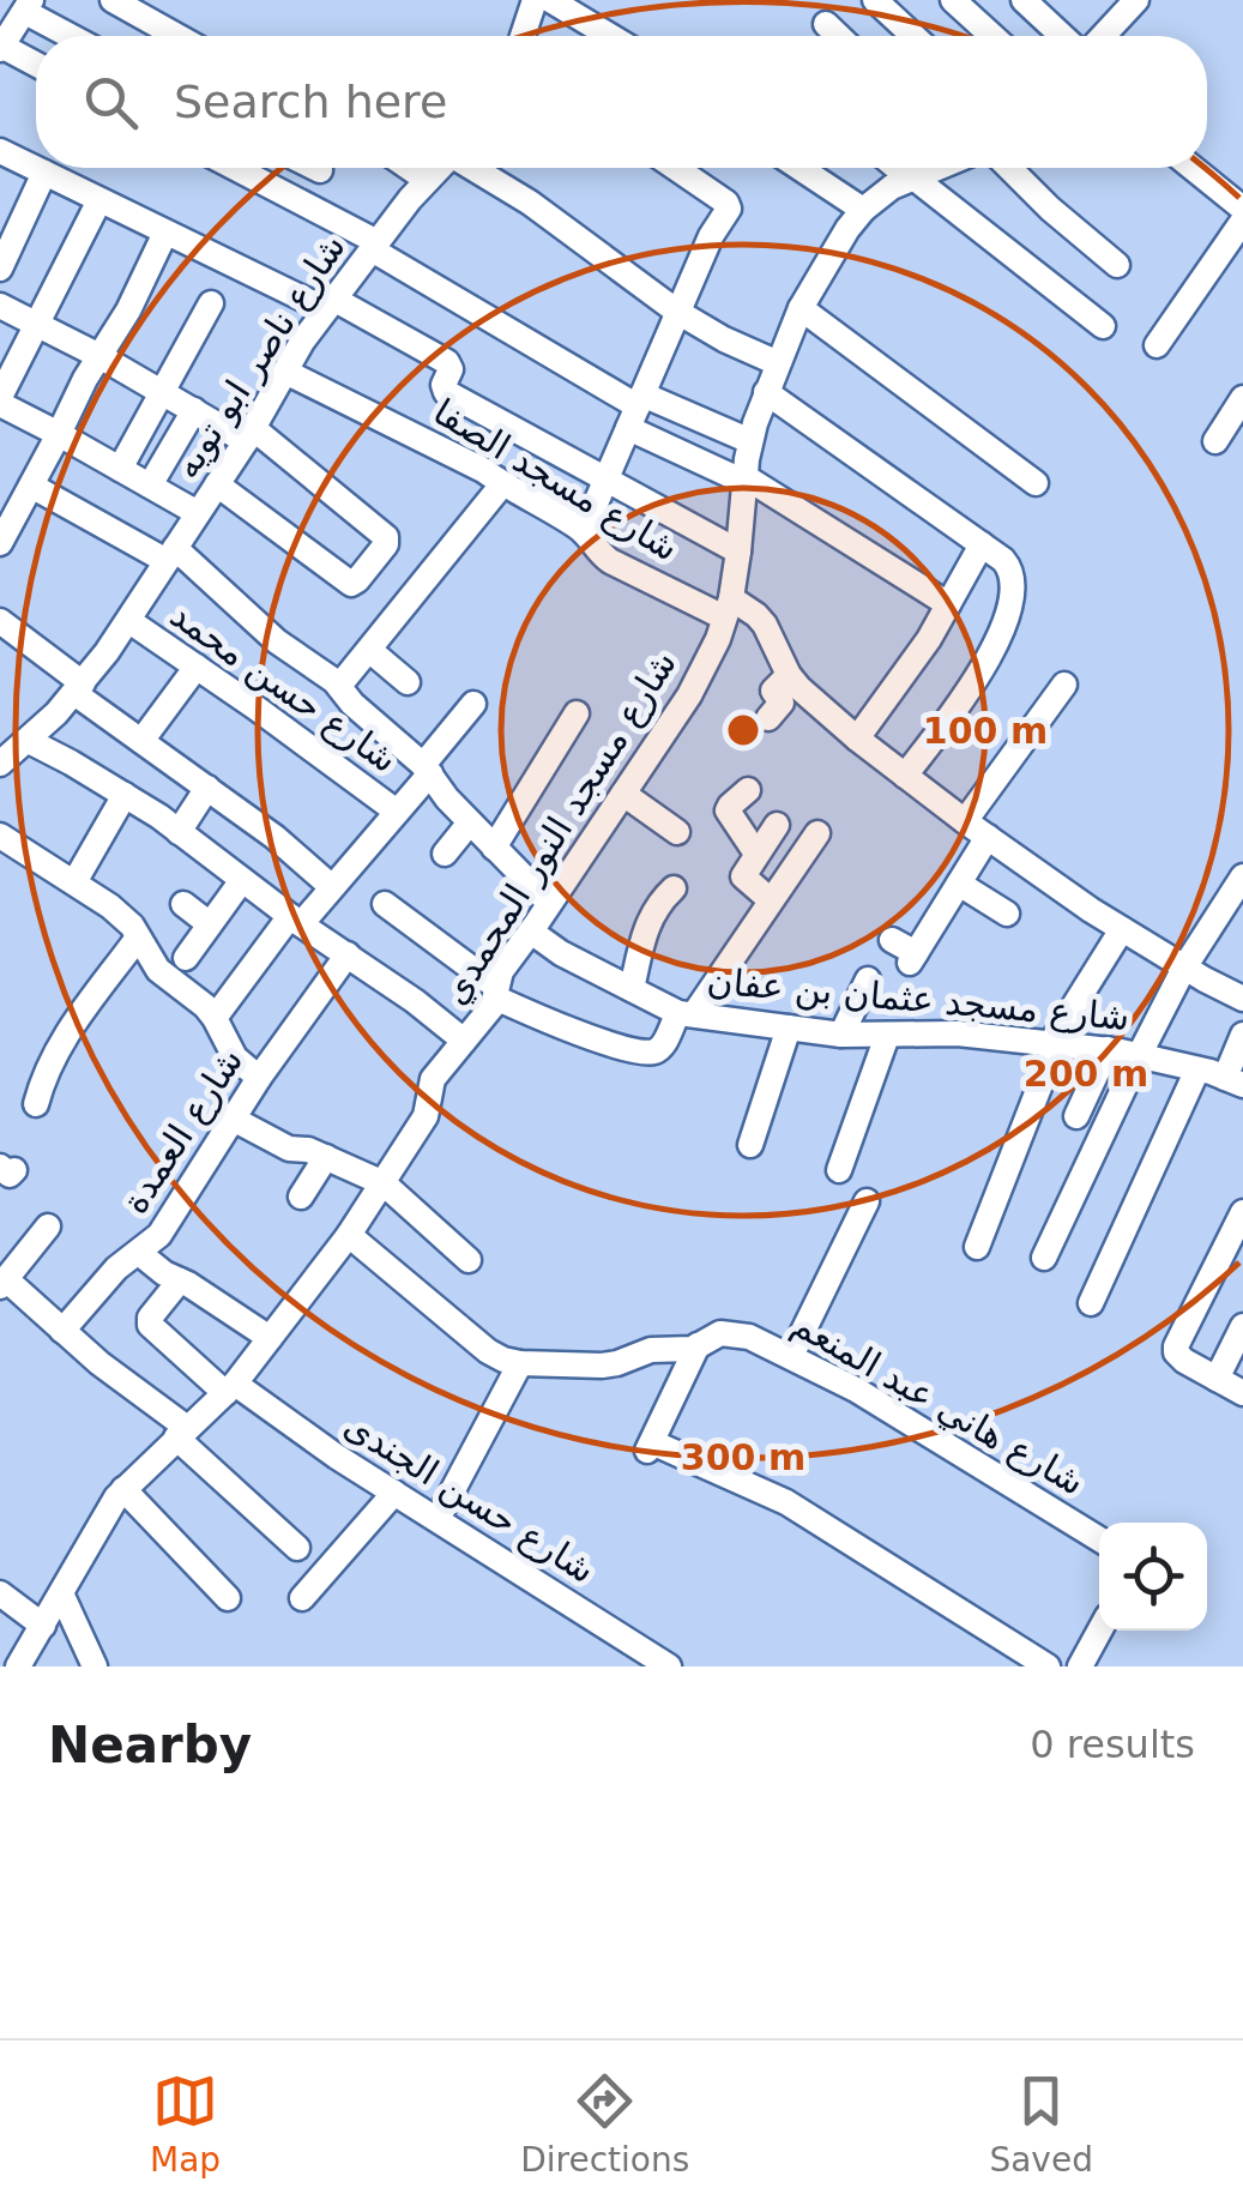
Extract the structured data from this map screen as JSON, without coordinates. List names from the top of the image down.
{
  "streets": {
    "street": [
      "شارع ناصر ابو تويه",
      "شارع مسجد الصفا",
      "شارع حسن محمد",
      "شارع مسجد النور المحمدي",
      "شارع مسجد عثمان بن عفان",
      "شارع العمدة",
      "شارع هاني عبد المنعم",
      "شارع حسن الجندى"
    ]
  },
  "crossings": [
    ["شارع ناصر ابو تويه", "شارع مسجد الصفا"],
    ["شارع ناصر ابو تويه", "شارع حسن محمد"],
    ["شارع مسجد الصفا", "شارع مسجد النور المحمدي"],
    ["شارع مسجد النور المحمدي", "شارع مسجد عثمان بن عفان"],
    ["شارع مسجد النور المحمدي", "شارع هاني عبد المنعم"],
    ["شارع مسجد النور المحمدي", "شارع حسن الجندى"]
  ],
  "page": {
    "search": "Search here",
    "heading": ["Nearby", "0 results"],
    "nav": ["Map", "Directions", "Saved"]
  },
  "rings": ["100 m", "200 m", "300 m"]
}
